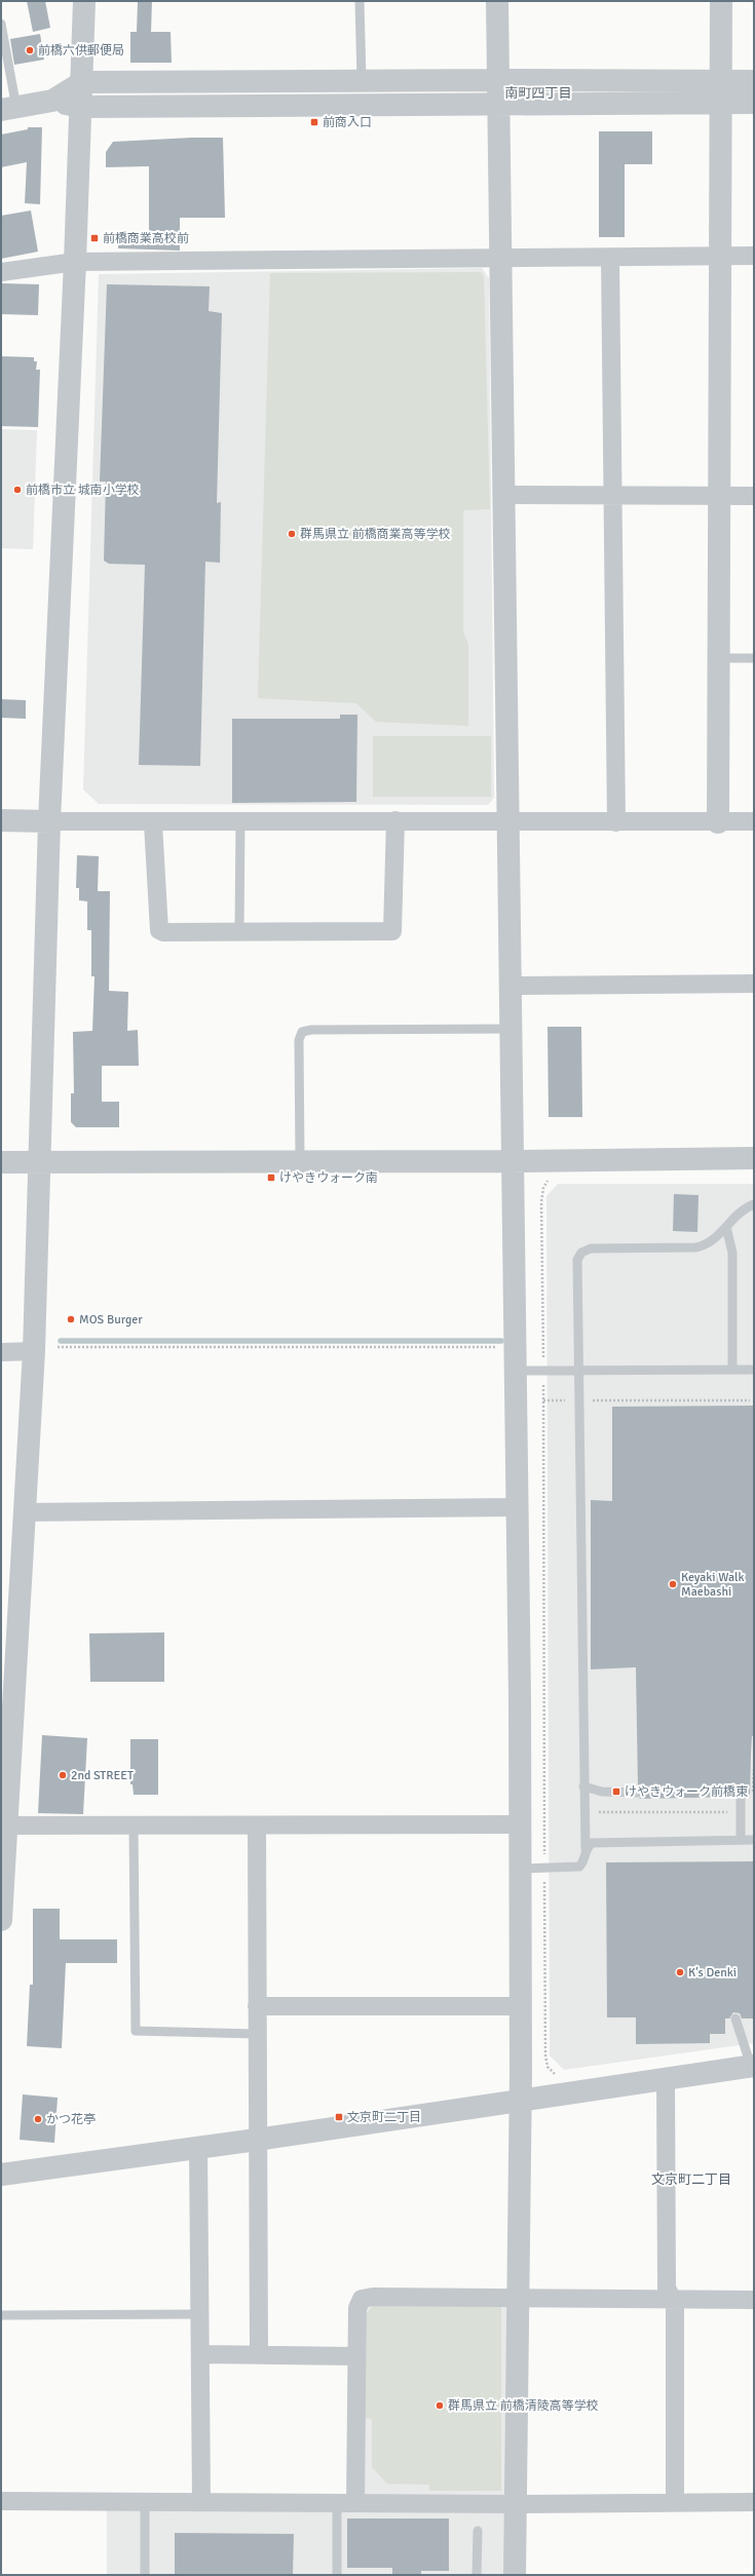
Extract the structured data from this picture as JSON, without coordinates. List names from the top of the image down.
{
  "districts": ["南町四丁目", "文京町二丁目"],
  "places": {
    "other": [
      "前橋六供郵便局",
      "前橋市立 城南小学校",
      "群馬県立 前橋商業高等学校",
      "MOS Burger",
      "Keyaki Walk Maebashi",
      "2nd STREET",
      "K's Denki",
      "かつ花亭",
      "群馬県立 前橋清陵高等学校"
    ],
    "transit": [
      "前商入口",
      "前橋商業高校前",
      "けやきウォーク南",
      "けやきウォーク前橋東",
      "文京町二丁目"
    ]
  }
}
